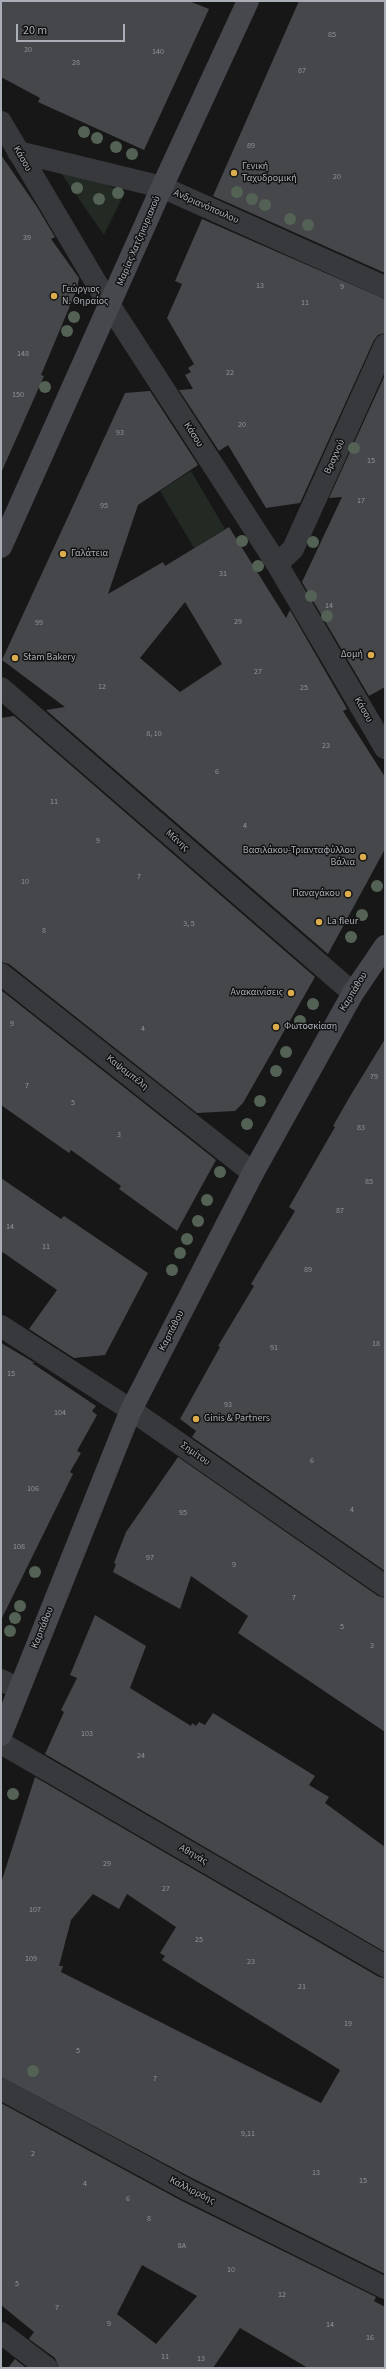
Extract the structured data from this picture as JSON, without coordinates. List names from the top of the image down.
{
  "streets": {
    "street": [
      "Κάσου",
      "Ανδριανόπουλου",
      "Μαρίας Χατζηκυριακού",
      "Βραχνού",
      "Μάνης",
      "Καρπάθου",
      "Καψαμπέλη",
      "Σημίτου",
      "Αθηνάς",
      "Καλλιρρόης"
    ]
  },
  "crossings": [
    ["Κάσου", "Ανδριανόπουλου"],
    ["Κάσου", "Μαρίας Χατζηκυριακού"],
    ["Κάσου", "Βραχνού"],
    ["Ανδριανόπουλου", "Μαρίας Χατζηκυριακού"],
    ["Μάνης", "Καρπάθου"],
    ["Καρπάθου", "Καψαμπέλη"],
    ["Καρπάθου", "Σημίτου"]
  ],
  "places": [
    "Γενική Ταχυδρομική",
    "Γεώργιος Ν. Θηραίος",
    "Γαλάτεια",
    "Δομή",
    "Stam Bakery",
    "Βασιλάκου-Τριανταφύλλου Βάλια",
    "Παναγάκου",
    "La fleur",
    "Ανακαινίσεις",
    "Φωτοσκίαση",
    "Ginis & Partners"
  ],
  "house_numbers": [
    "85",
    "30",
    "140",
    "28",
    "87",
    "89",
    "20",
    "39",
    "13",
    "9",
    "11",
    "148",
    "22",
    "150",
    "20",
    "93",
    "15",
    "17",
    "95",
    "31",
    "14",
    "29",
    "99",
    "27",
    "12",
    "25",
    "8, 10",
    "23",
    "6",
    "11",
    "4",
    "9",
    "7",
    "10",
    "3, 5",
    "8",
    "9",
    "4",
    "79",
    "7",
    "5",
    "83",
    "3",
    "85",
    "87",
    "14",
    "11",
    "89",
    "18",
    "91",
    "15",
    "93",
    "104",
    "6",
    "106",
    "4",
    "95",
    "108",
    "97",
    "9",
    "7",
    "5",
    "3",
    "103",
    "24",
    "29",
    "27",
    "107",
    "25",
    "109",
    "23",
    "21",
    "19",
    "5",
    "7",
    "9,11",
    "2",
    "13",
    "15",
    "4",
    "6",
    "8",
    "8Α",
    "10",
    "5",
    "12",
    "7",
    "9",
    "14",
    "16",
    "11",
    "13"
  ],
  "scale_bar": "20 m"
}
